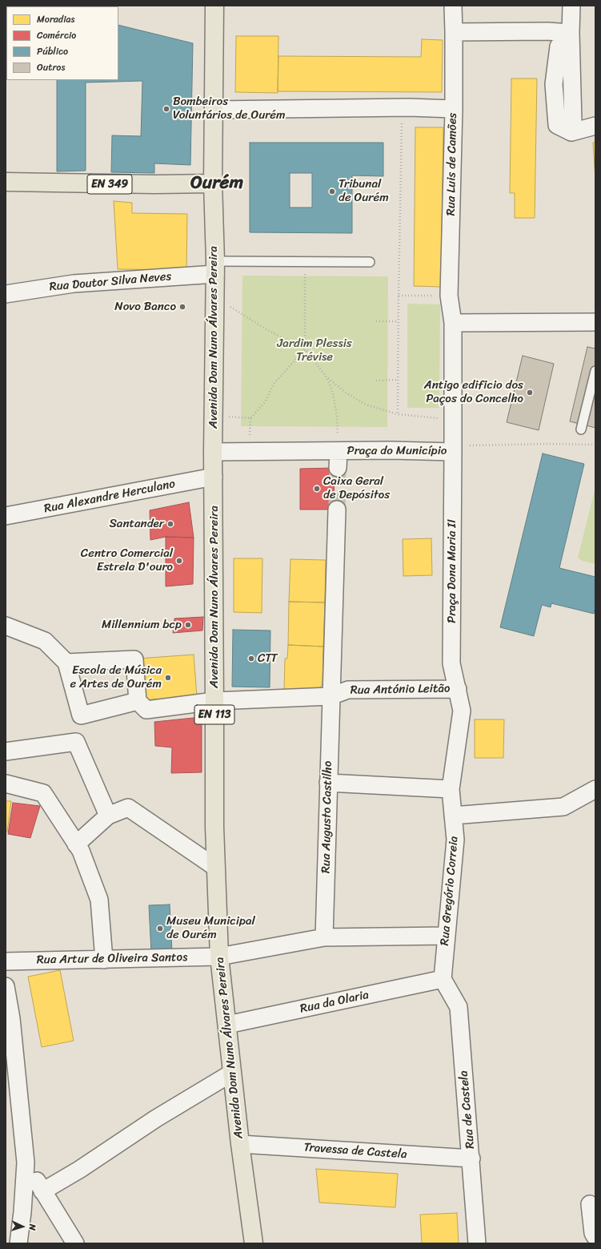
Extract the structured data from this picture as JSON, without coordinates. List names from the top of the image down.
{
  "streets": {
    "main road": ["EN 349", "Avenida Dom Nuno Álvares Pereira", "EN 113"],
    "street": [
      "Rua Luis de Camões",
      "Rua Doutor Silva Neves",
      "Praça do Município",
      "Rua Alexandre Herculano",
      "Praça Dona Maria II",
      "Rua António Leitão",
      "Rua Augusto Castilho",
      "Rua Gregório Correia",
      "Rua Artur de Oliveira Santos",
      "Rua da Olaria",
      "Rua de Castela",
      "Travessa de Castela"
    ]
  },
  "crossings": [
    ["Rua Luis de Camões", "Praça do Município"],
    ["EN 349", "Avenida Dom Nuno Álvares Pereira"],
    ["Rua Doutor Silva Neves", "Avenida Dom Nuno Álvares Pereira"],
    ["Avenida Dom Nuno Álvares Pereira", "Praça do Município"],
    ["Avenida Dom Nuno Álvares Pereira", "Rua Alexandre Herculano"],
    ["Avenida Dom Nuno Álvares Pereira", "Rua António Leitão"],
    ["Avenida Dom Nuno Álvares Pereira", "Rua Artur de Oliveira Santos"],
    ["Avenida Dom Nuno Álvares Pereira", "Rua da Olaria"],
    ["Avenida Dom Nuno Álvares Pereira", "Travessa de Castela"],
    ["Praça do Município", "Praça Dona Maria II"],
    ["Praça Dona Maria II", "Rua António Leitão"],
    ["Praça Dona Maria II", "Rua Gregório Correia"],
    ["Rua António Leitão", "Rua Augusto Castilho"],
    ["Rua António Leitão", "Rua Gregório Correia"],
    ["Rua Augusto Castilho", "Rua Artur de Oliveira Santos"],
    ["Rua Gregório Correia", "Rua Artur de Oliveira Santos"],
    ["Rua Gregório Correia", "Rua da Olaria"],
    ["Rua Gregório Correia", "Rua de Castela"],
    ["Rua da Olaria", "Rua de Castela"],
    ["Rua de Castela", "Travessa de Castela"]
  ],
  "districts": ["Ourém"],
  "parks": ["Jardim Plessis Trévise"],
  "places": [
    "Bombeiros Voluntários de Ourém",
    "Tribunal de Ourém",
    "Novo Banco",
    "Antigo edificio dos Paços do Concelho",
    "Caixa Geral de Depósitos",
    "Santander",
    "Centro Comercial Estrela D'ouro",
    "Millennium bcp",
    "CTT",
    "Escola de Música e Artes de Ourém",
    "Museu Municipal de Ourém"
  ],
  "legend": [
    "Moradias",
    "Comércio",
    "Público",
    "Outros"
  ],
  "north": "right"
}
